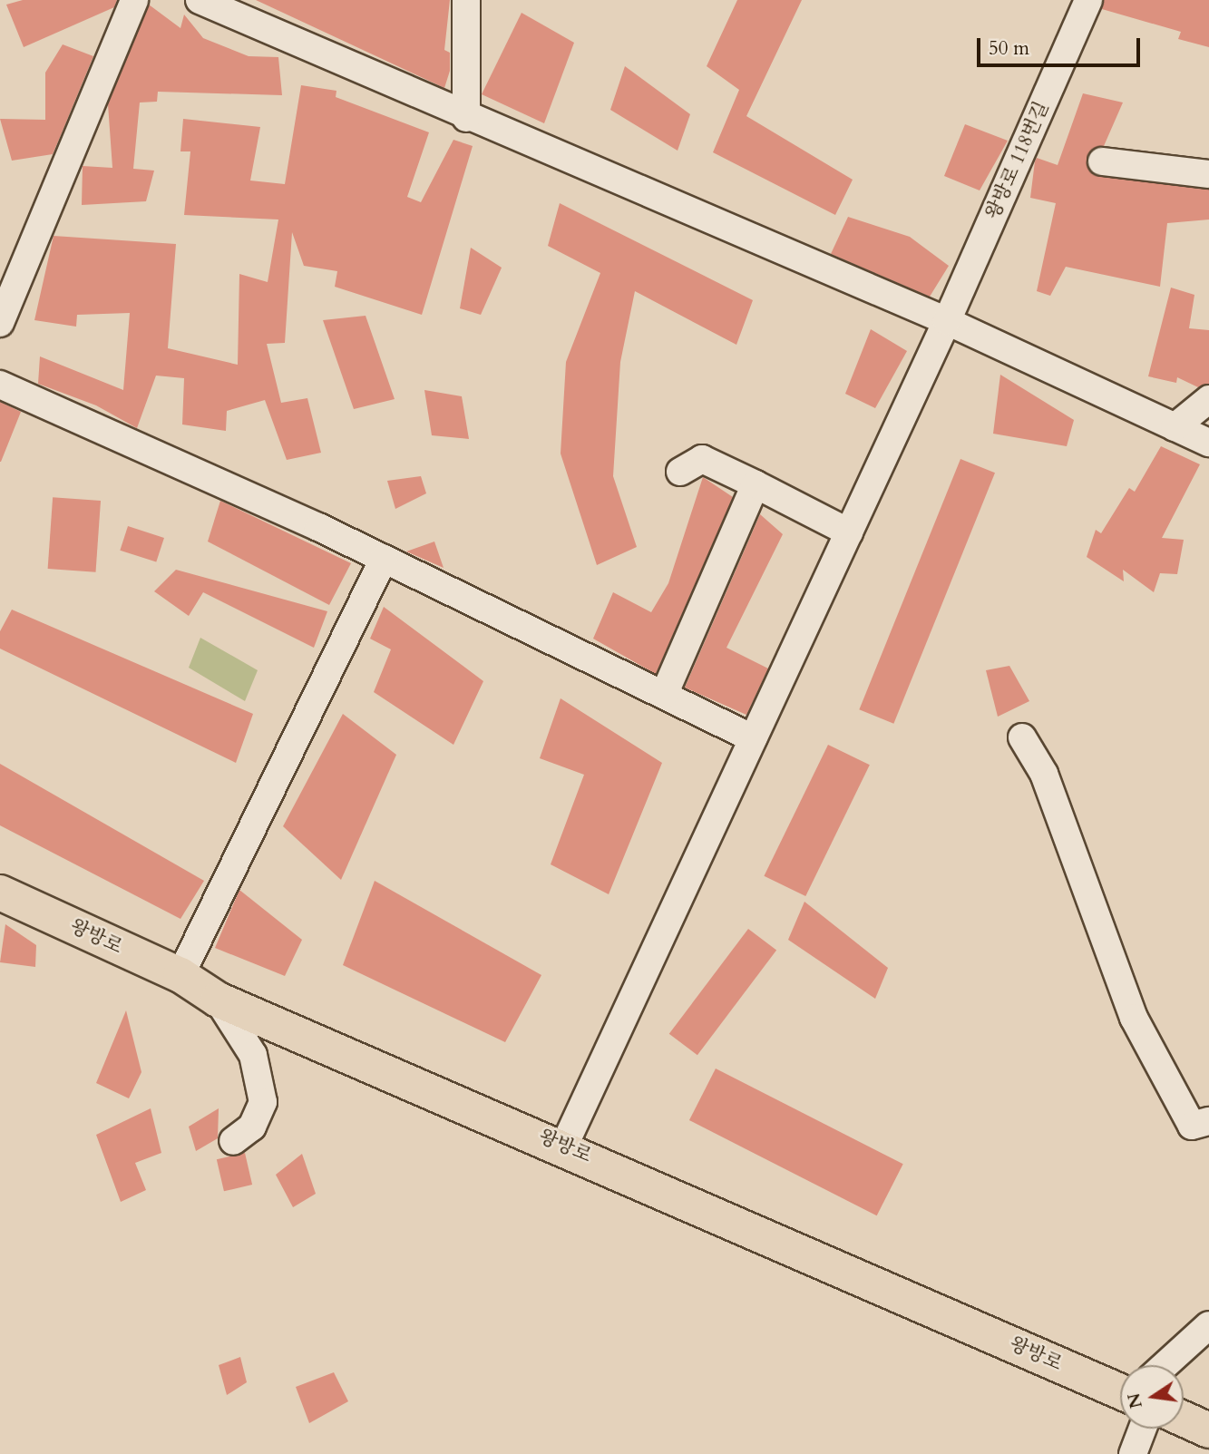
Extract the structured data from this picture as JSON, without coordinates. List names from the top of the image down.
{
  "streets": {
    "main road": ["왕방로"],
    "street": ["왕방로 118번길"]
  },
  "crossings": [
    ["왕방로 118번길", "왕방로"]
  ],
  "scale_bar": "50 m",
  "north": "left"
}
